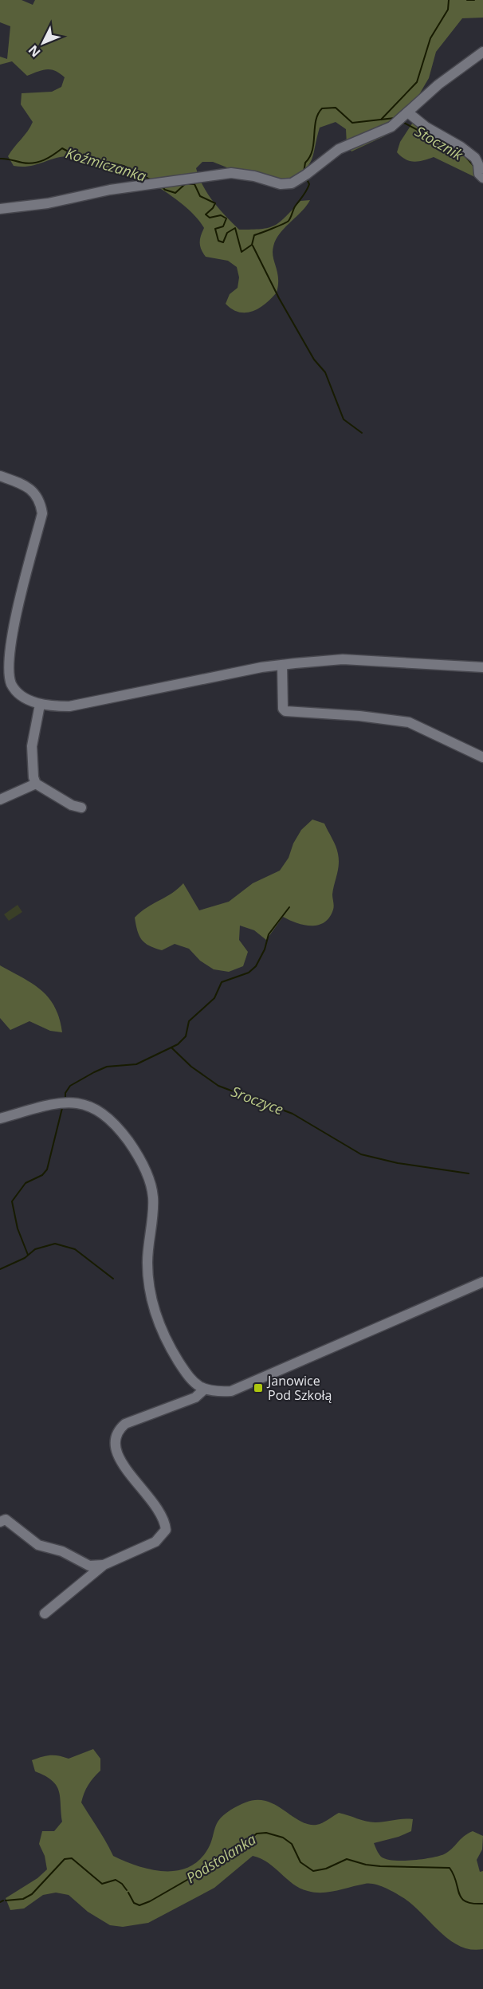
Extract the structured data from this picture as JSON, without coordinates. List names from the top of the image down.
{
  "water": [
    "Stocznik",
    "Koźmiczanka",
    "Sroczyce",
    "Podstolanka"
  ],
  "places": {
    "transit": ["Janowice Pod Szkołą"]
  },
  "north": "bottom left"
}
